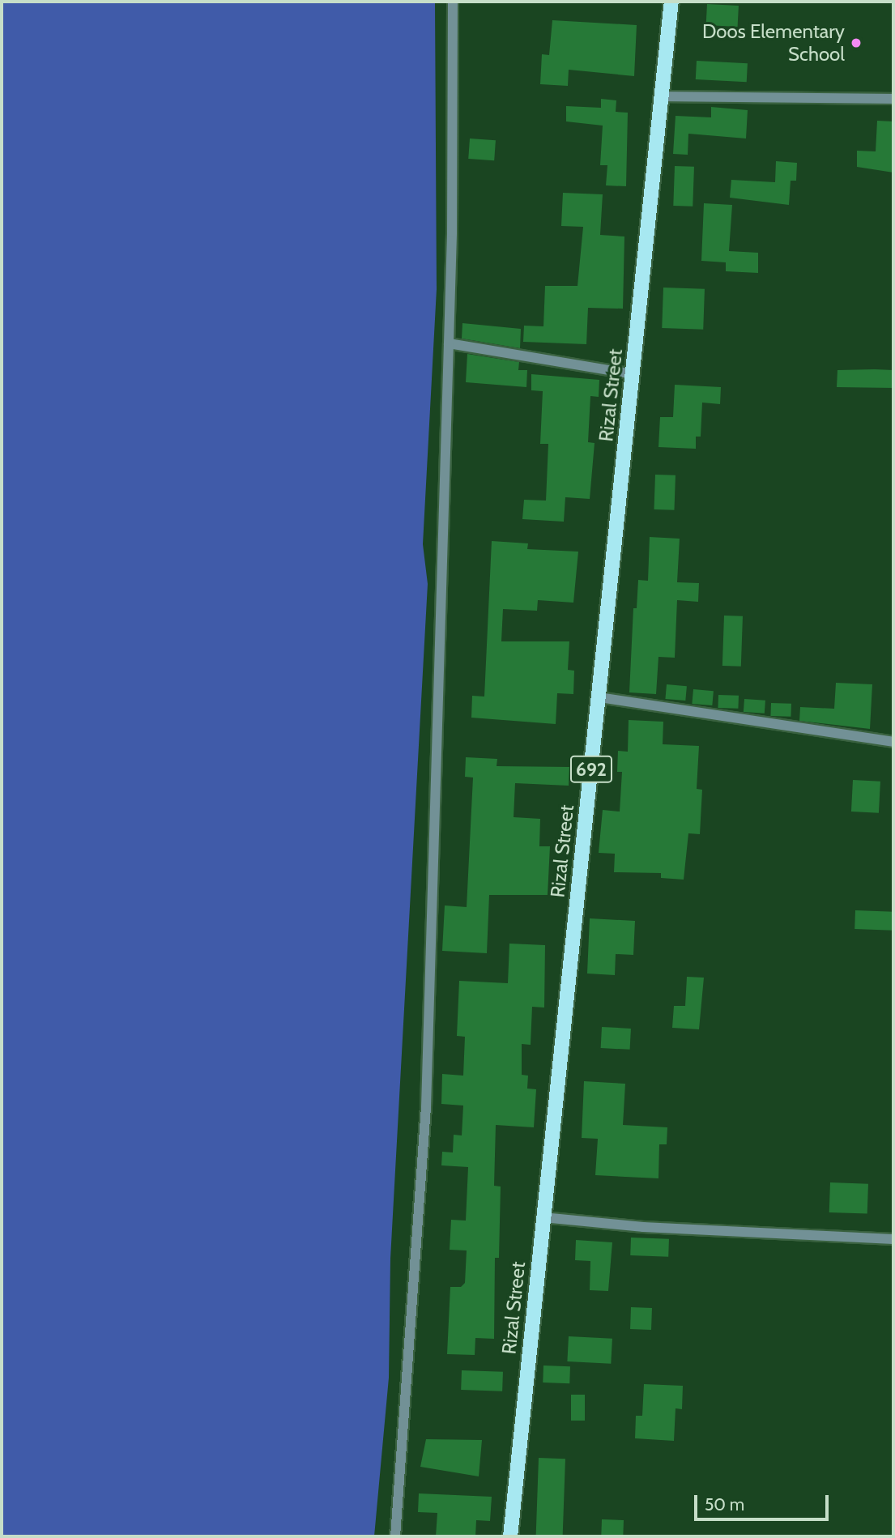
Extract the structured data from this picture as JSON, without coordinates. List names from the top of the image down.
{
  "streets": {
    "main road": ["Rizal Street", "692"]
  },
  "places": ["Doos Elementary School"],
  "scale_bar": "50 m"
}
